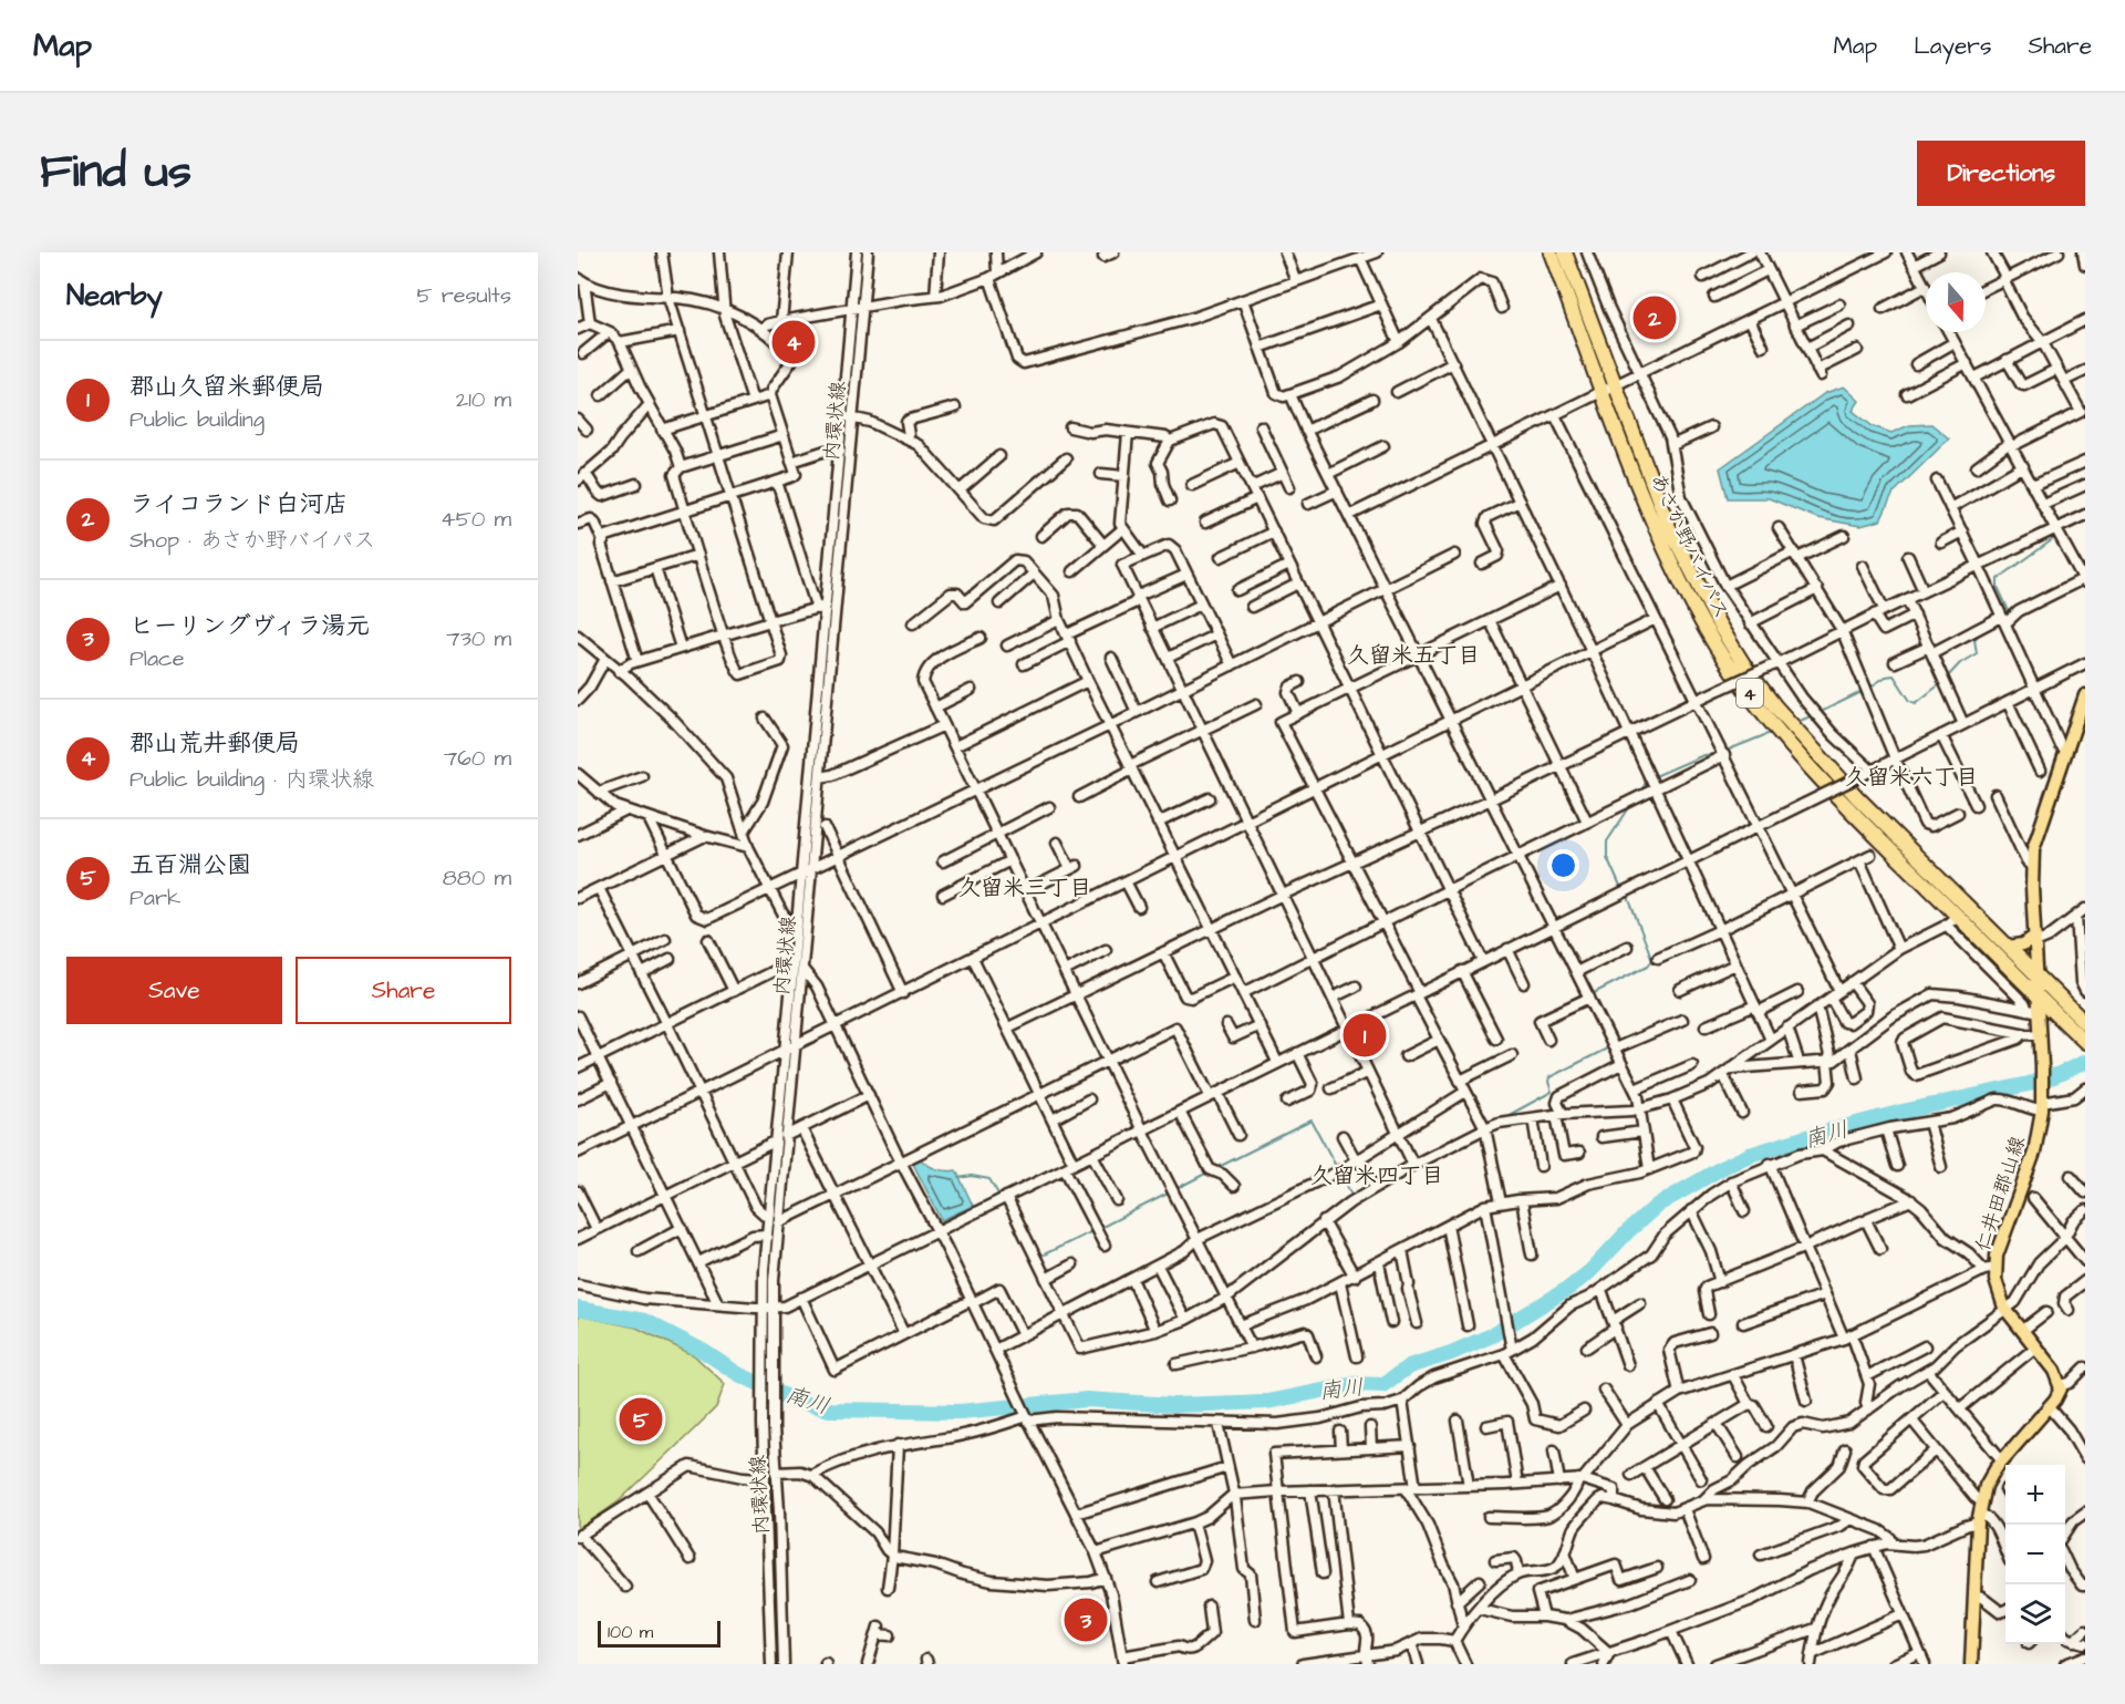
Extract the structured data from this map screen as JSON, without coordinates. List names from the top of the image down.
{
  "streets": {
    "highway": ["あさか野バイパス", "4"],
    "main road": ["仁井田郡山線"],
    "street": ["内環状線"]
  },
  "crossings": [
    ["あさか野バイパス", "仁井田郡山線"]
  ],
  "districts": [
    "久留米五丁目",
    "久留米六丁目",
    "久留米三丁目",
    "久留米四丁目"
  ],
  "water": ["南川"],
  "scale_bar": "100 m",
  "north": "bottom",
  "page": {
    "header": "Map",
    "nav": ["Map", "Layers", "Share"],
    "title": "Find us",
    "buttons": [
      "Directions",
      ["Save", "Share"]
    ],
    "heading": ["Nearby", "5 results"],
    "pins": [
      "2",
      "4",
      "1",
      "5",
      "3"
    ],
    "list": [
      {
        "mark": "1",
        "name": "郡山久留米郵便局",
        "note": "Public building",
        "value": "210 m"
      },
      {
        "mark": "2",
        "name": "ライコランド白河店",
        "note": "Shop · あさか野バイパス",
        "value": "450 m"
      },
      {
        "mark": "3",
        "name": "ヒーリングヴィラ湯元",
        "note": "Place",
        "value": "730 m"
      },
      {
        "mark": "4",
        "name": "郡山荒井郵便局",
        "note": "Public building · 内環状線",
        "value": "760 m"
      },
      {
        "mark": "5",
        "name": "五百淵公園",
        "note": "Park",
        "value": "880 m"
      }
    ],
    "map_buttons": ["+", "−"],
    "scale": "100 m"
  }
}
